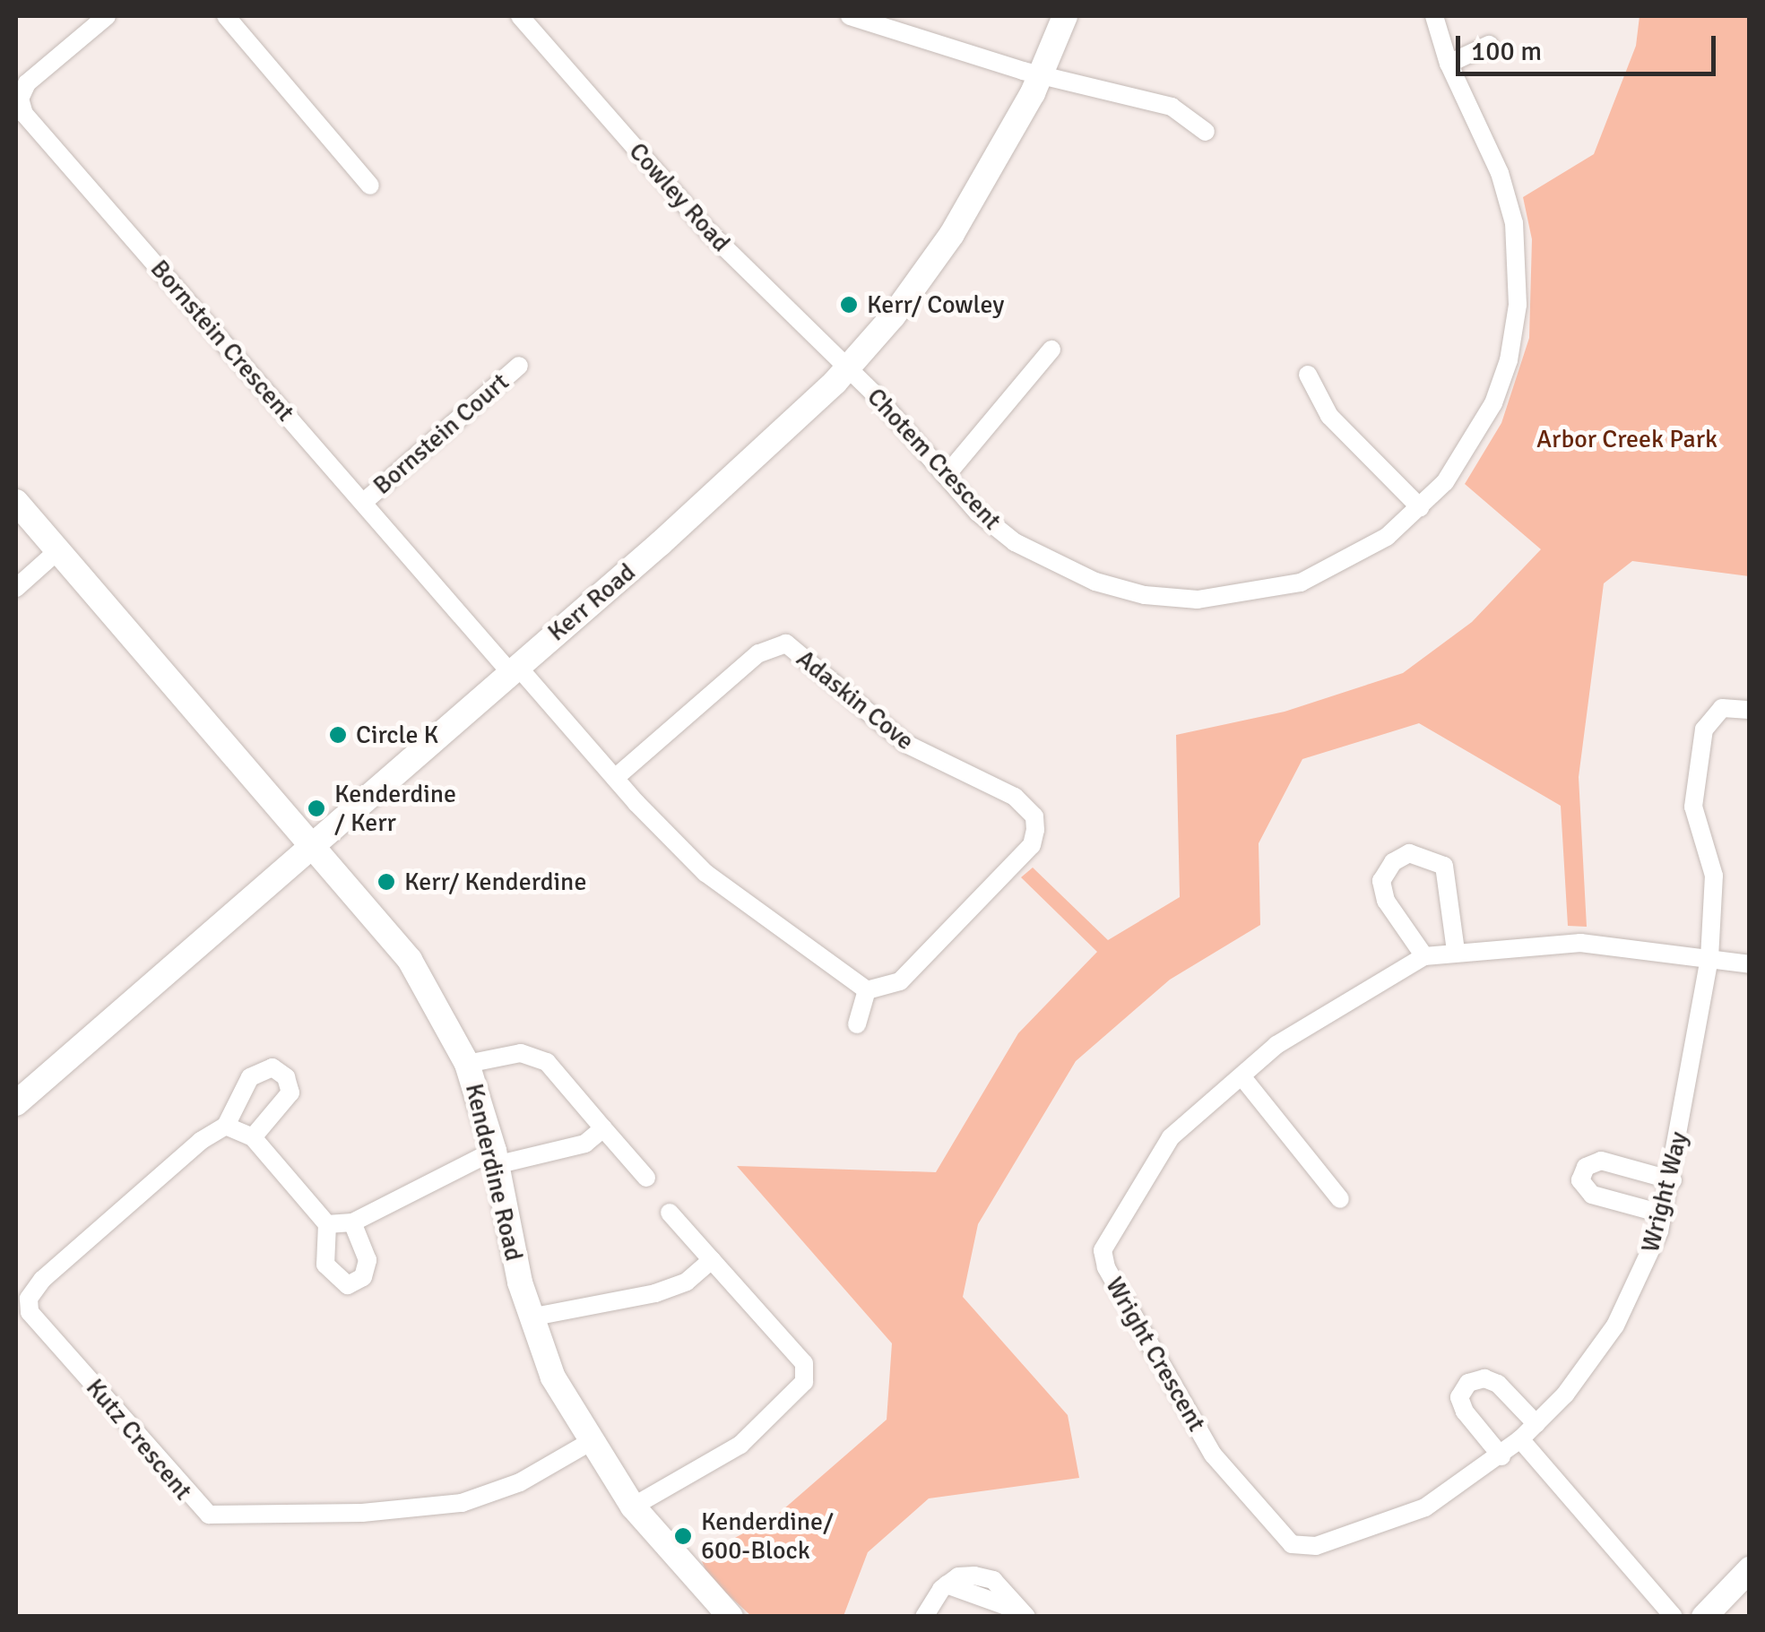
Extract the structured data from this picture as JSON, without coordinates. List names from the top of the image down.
{
  "streets": {
    "street": [
      "Cowley Road",
      "Bornstein Crescent",
      "Bornstein Court",
      "Chotem Crescent",
      "Kerr Road",
      "Adaskin Cove",
      "Kenderdine Road",
      "Wright Way",
      "Wright Crescent",
      "Kutz Crescent"
    ]
  },
  "crossings": [
    ["Cowley Road", "Chotem Crescent"],
    ["Cowley Road", "Kerr Road"],
    ["Bornstein Crescent", "Bornstein Court"],
    ["Bornstein Crescent", "Kerr Road"],
    ["Chotem Crescent", "Kerr Road"],
    ["Kerr Road", "Kenderdine Road"],
    ["Kenderdine Road", "Kutz Crescent"],
    ["Wright Way", "Wright Crescent"]
  ],
  "parks": ["Arbor Creek Park"],
  "places": [
    "Kerr/ Cowley",
    "Circle K",
    "Kenderdine / Kerr",
    "Kerr/ Kenderdine",
    "Kenderdine/ 600-Block"
  ],
  "scale_bar": "100 m"
}
